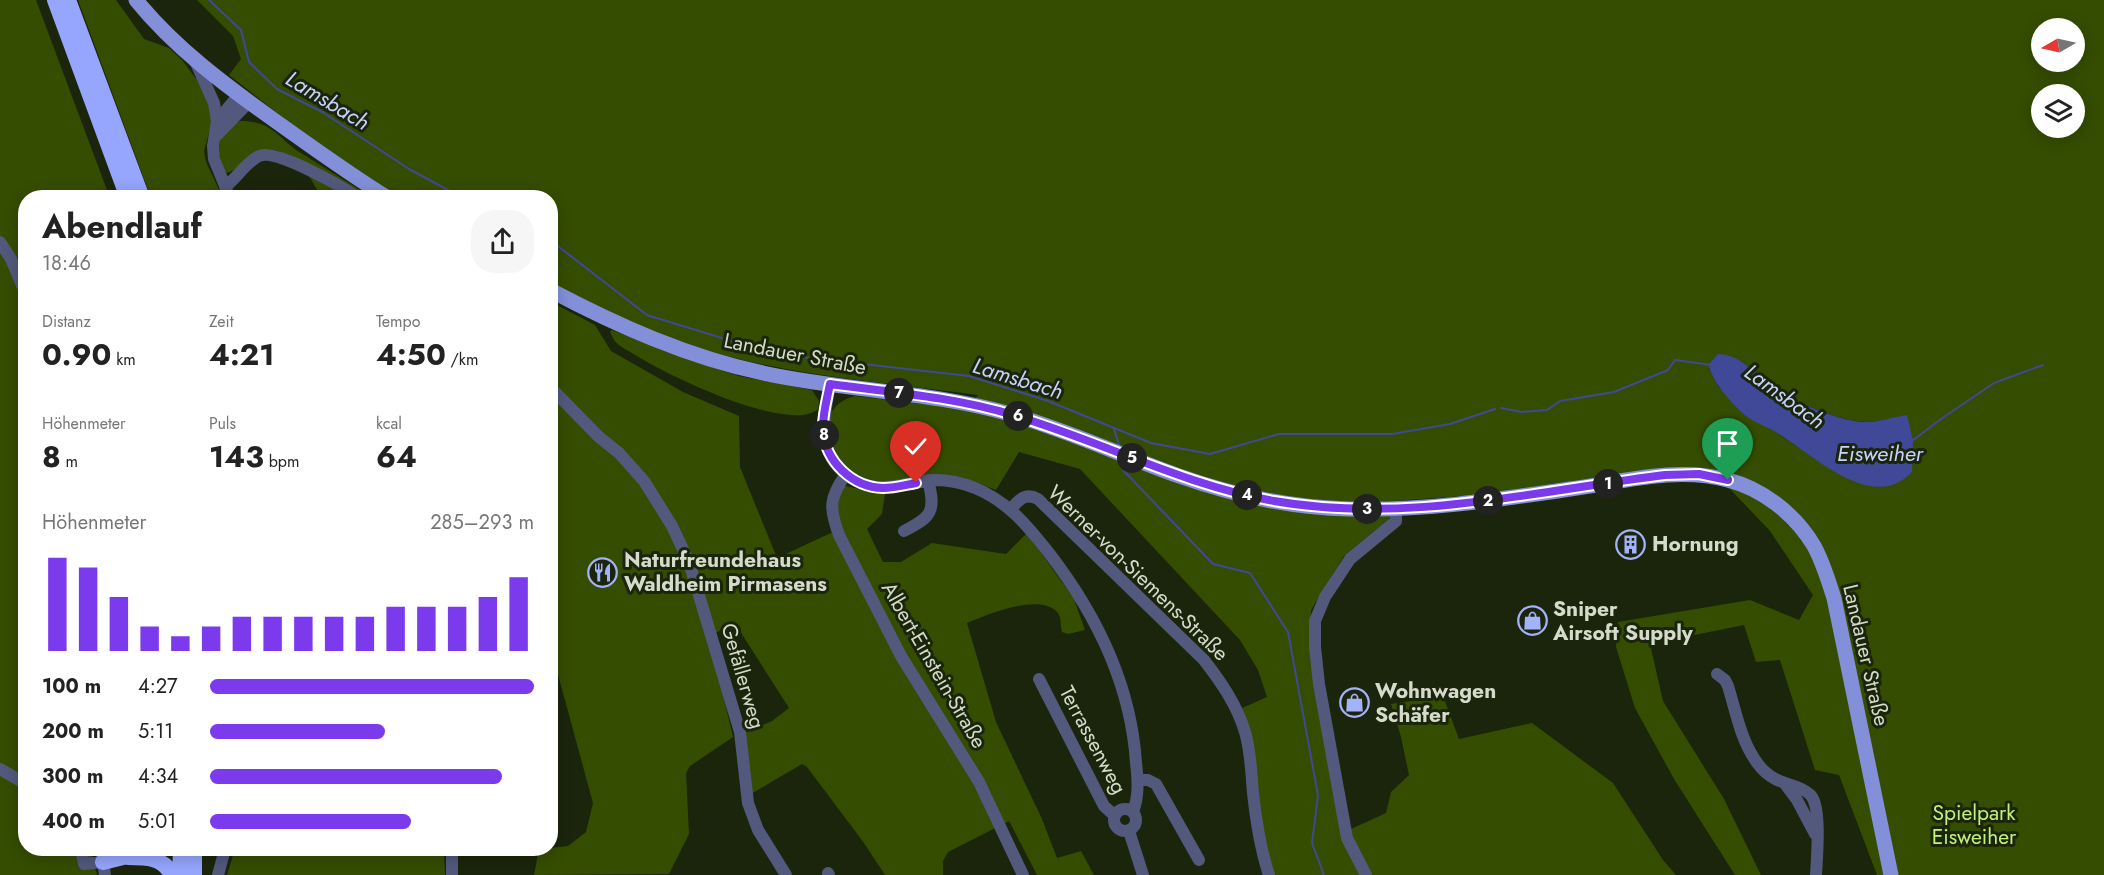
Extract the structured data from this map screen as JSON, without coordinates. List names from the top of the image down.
{
  "streets": {
    "main road": ["Landauer Straße"],
    "street": [
      "Werner-von-Siemens-Straße",
      "Albert-Einstein-Straße",
      "Gefällerweg",
      "Terrassenweg"
    ]
  },
  "water": ["Lamsbach", "Eisweiher"],
  "parks": ["Spielpark Eisweiher"],
  "places": {
    "building": ["Hornung"],
    "restaurant": ["Naturfreundehaus Waldheim Pirmasens"],
    "shop": ["Sniper Airsoft Supply", "Wohnwagen Schäfer"]
  },
  "north": "left",
  "page": {
    "heading": ["Abendlauf", "18:46"],
    "stats": [
      ["Distanz", "0.90 km"],
      ["Zeit", "4:21"],
      ["Tempo", "4:50 /km"],
      ["Höhenmeter", "8 m"],
      ["Puls", "143 bpm"],
      ["kcal", "64"]
    ],
    "pins": [
      "7",
      "6",
      "8",
      "5",
      "1",
      "4",
      "2",
      "3"
    ],
    "chart": ["Höhenmeter", "285–293 m"],
    "list": [
      {
        "name": "100 m",
        "note": "4:27"
      },
      {
        "name": "200 m",
        "note": "5:11"
      },
      {
        "name": "300 m",
        "note": "4:34"
      },
      {
        "name": "400 m",
        "note": "5:01"
      }
    ]
  }
}
